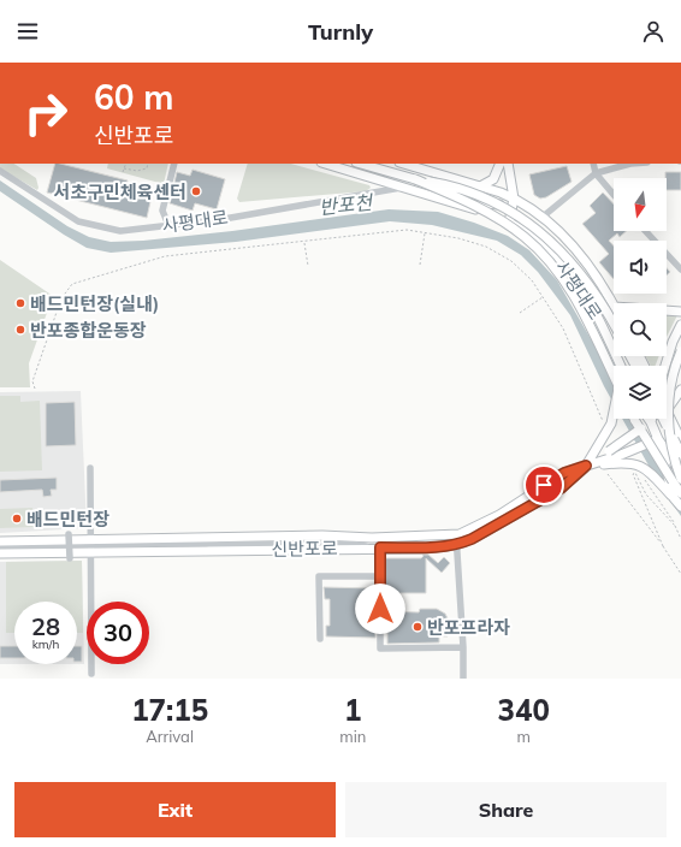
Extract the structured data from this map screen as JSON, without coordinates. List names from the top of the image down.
{
  "streets": {
    "main road": ["사평대로", "신반포로"]
  },
  "water": ["반포천"],
  "places": [
    "서초구민체육센터",
    "배드민턴장(실내)",
    "반포종합운동장",
    "배드민턴장",
    "반포프라자"
  ],
  "north": "bottom",
  "page": {
    "header": "Turnly",
    "turn": ["60 m", "신반포로"],
    "speed": "28 km/h",
    "limit": "30",
    "eta": [
      "17:15",
      "Arrival",
      "1",
      "min",
      "340",
      "m"
    ],
    "buttons": ["Exit", "Share"]
  }
}
